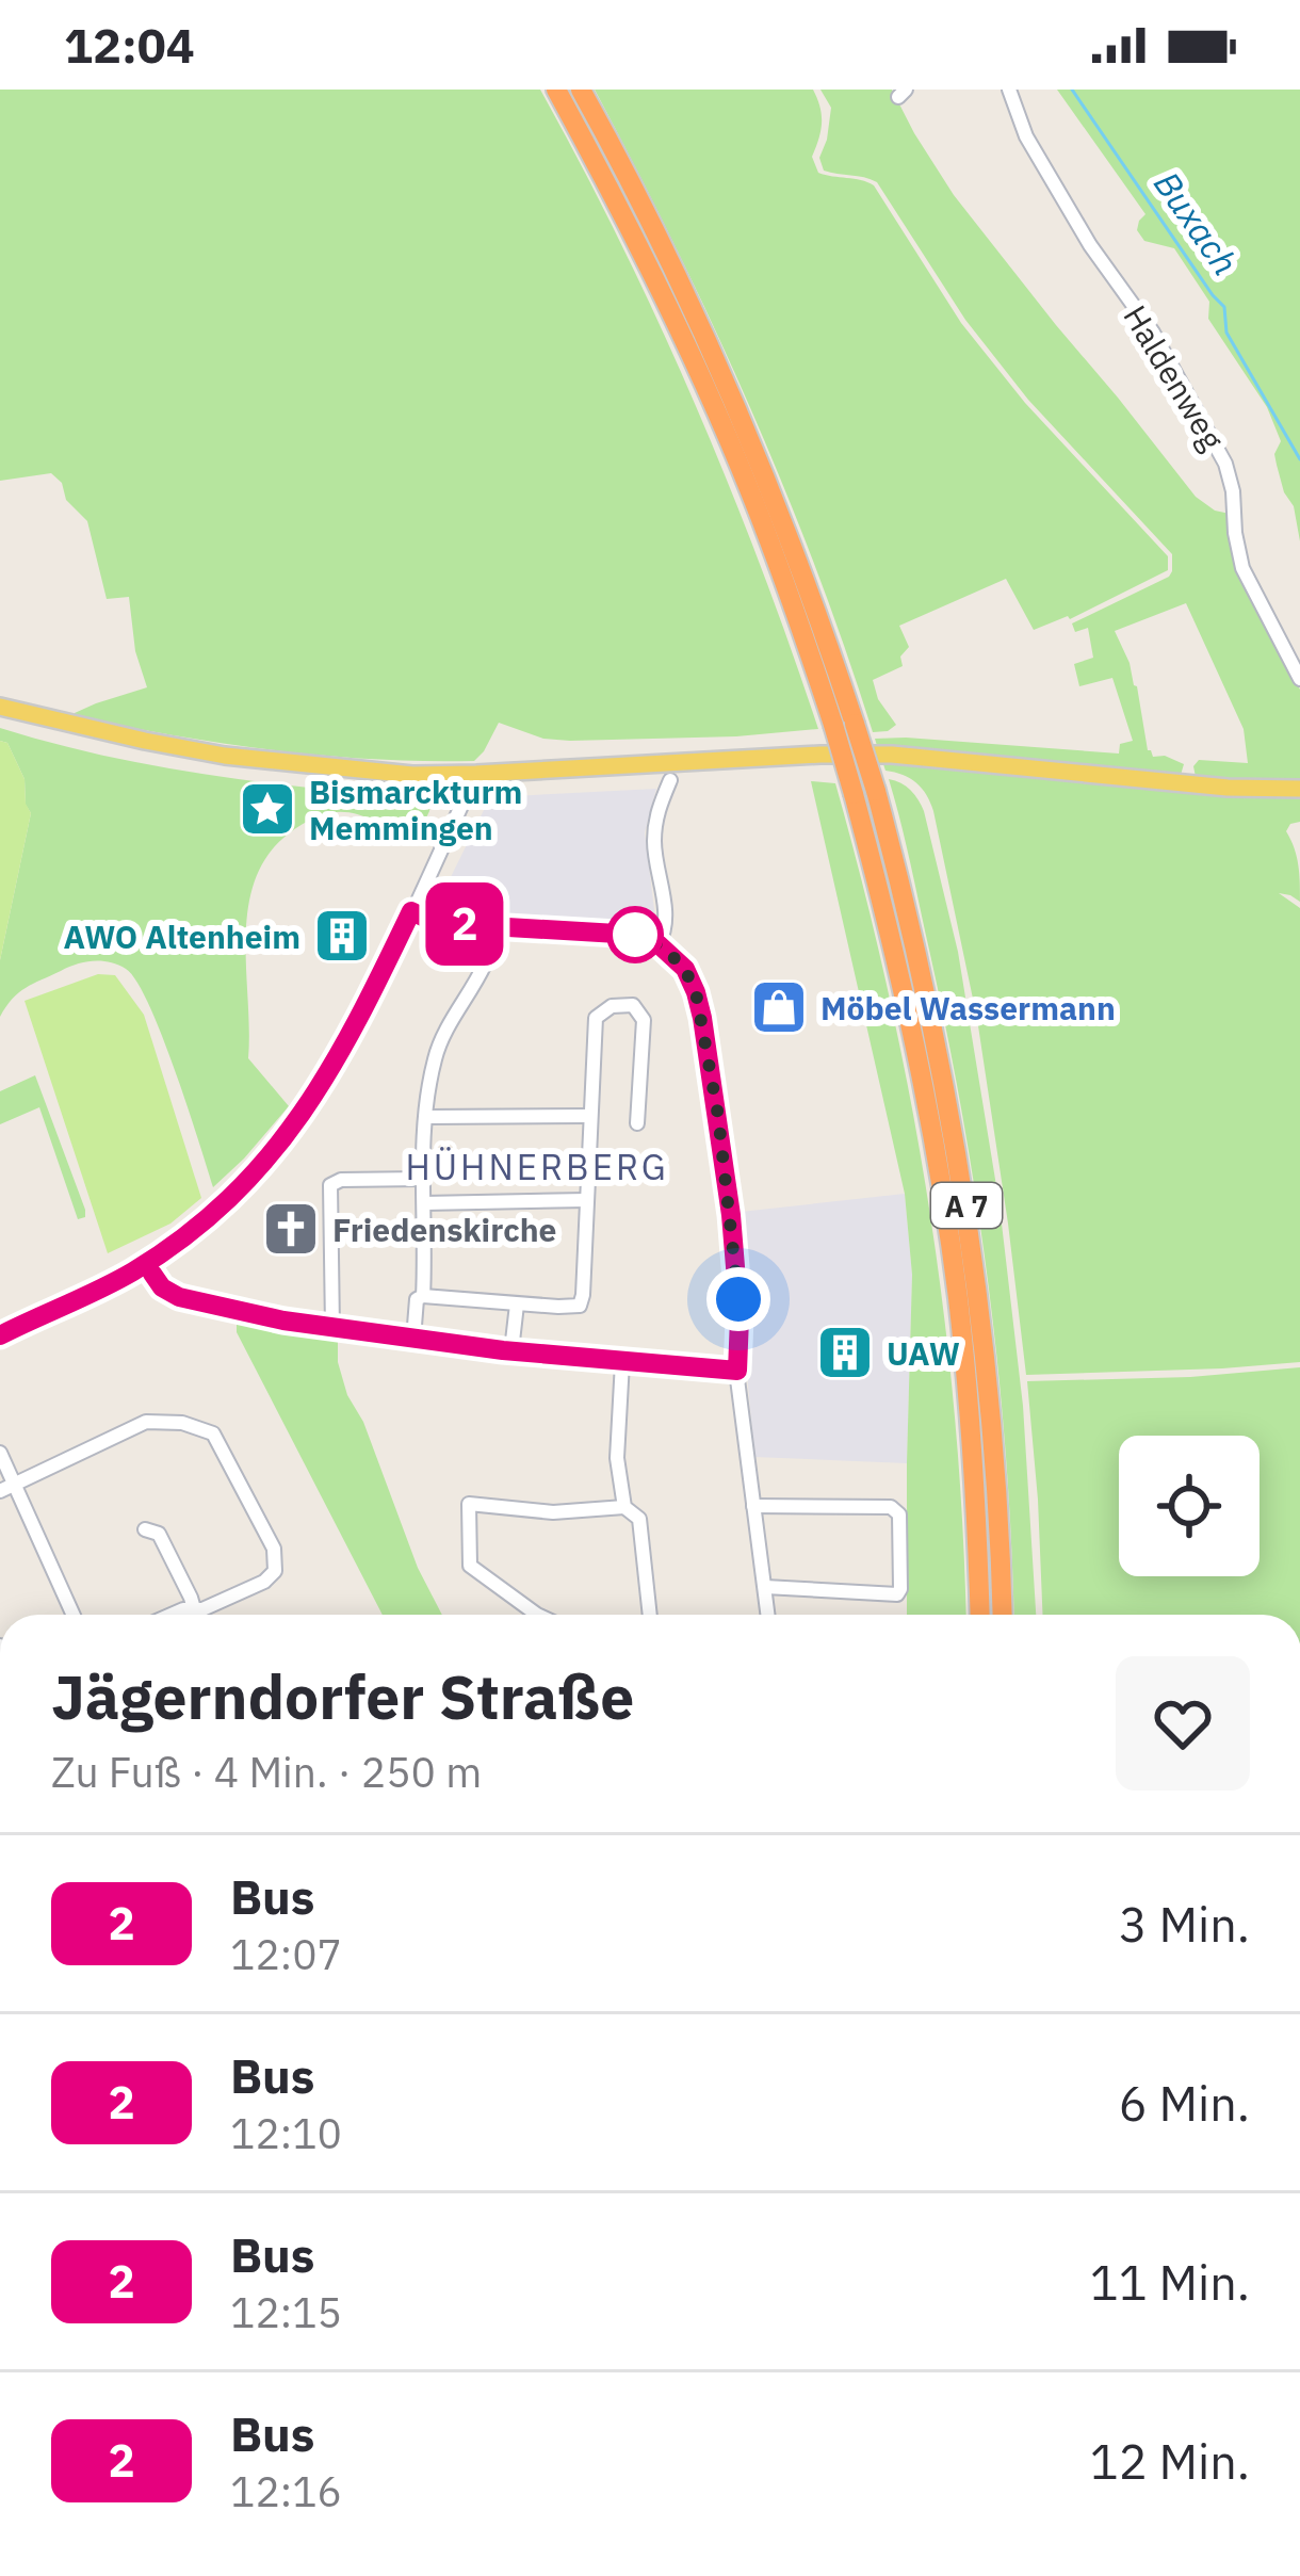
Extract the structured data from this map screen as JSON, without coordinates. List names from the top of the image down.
{
  "streets": {
    "highway": ["A 7"],
    "street": ["Haldenweg"]
  },
  "districts": ["HÜHNERBERG"],
  "water": ["Buxach"],
  "places": {
    "place": ["Bismarckturm Memmingen"],
    "building": ["AWO Altenheim", "UAW"],
    "shop": ["Möbel Wassermann"],
    "church": ["Friedenskirche"]
  },
  "lines": ["bus line 2"],
  "page": {
    "status": "12:04",
    "on_map": "2",
    "heading": ["Jägerndorfer Straße", "Zu Fuß · 4 Min. · 250 m"],
    "list": [
      {
        "mark": "2",
        "name": "Bus",
        "note": "12:07",
        "value": "3 Min."
      },
      {
        "mark": "2",
        "name": "Bus",
        "note": "12:10",
        "value": "6 Min."
      },
      {
        "mark": "2",
        "name": "Bus",
        "note": "12:15",
        "value": "11 Min."
      },
      {
        "mark": "2",
        "name": "Bus",
        "note": "12:16",
        "value": "12 Min."
      }
    ]
  }
}
